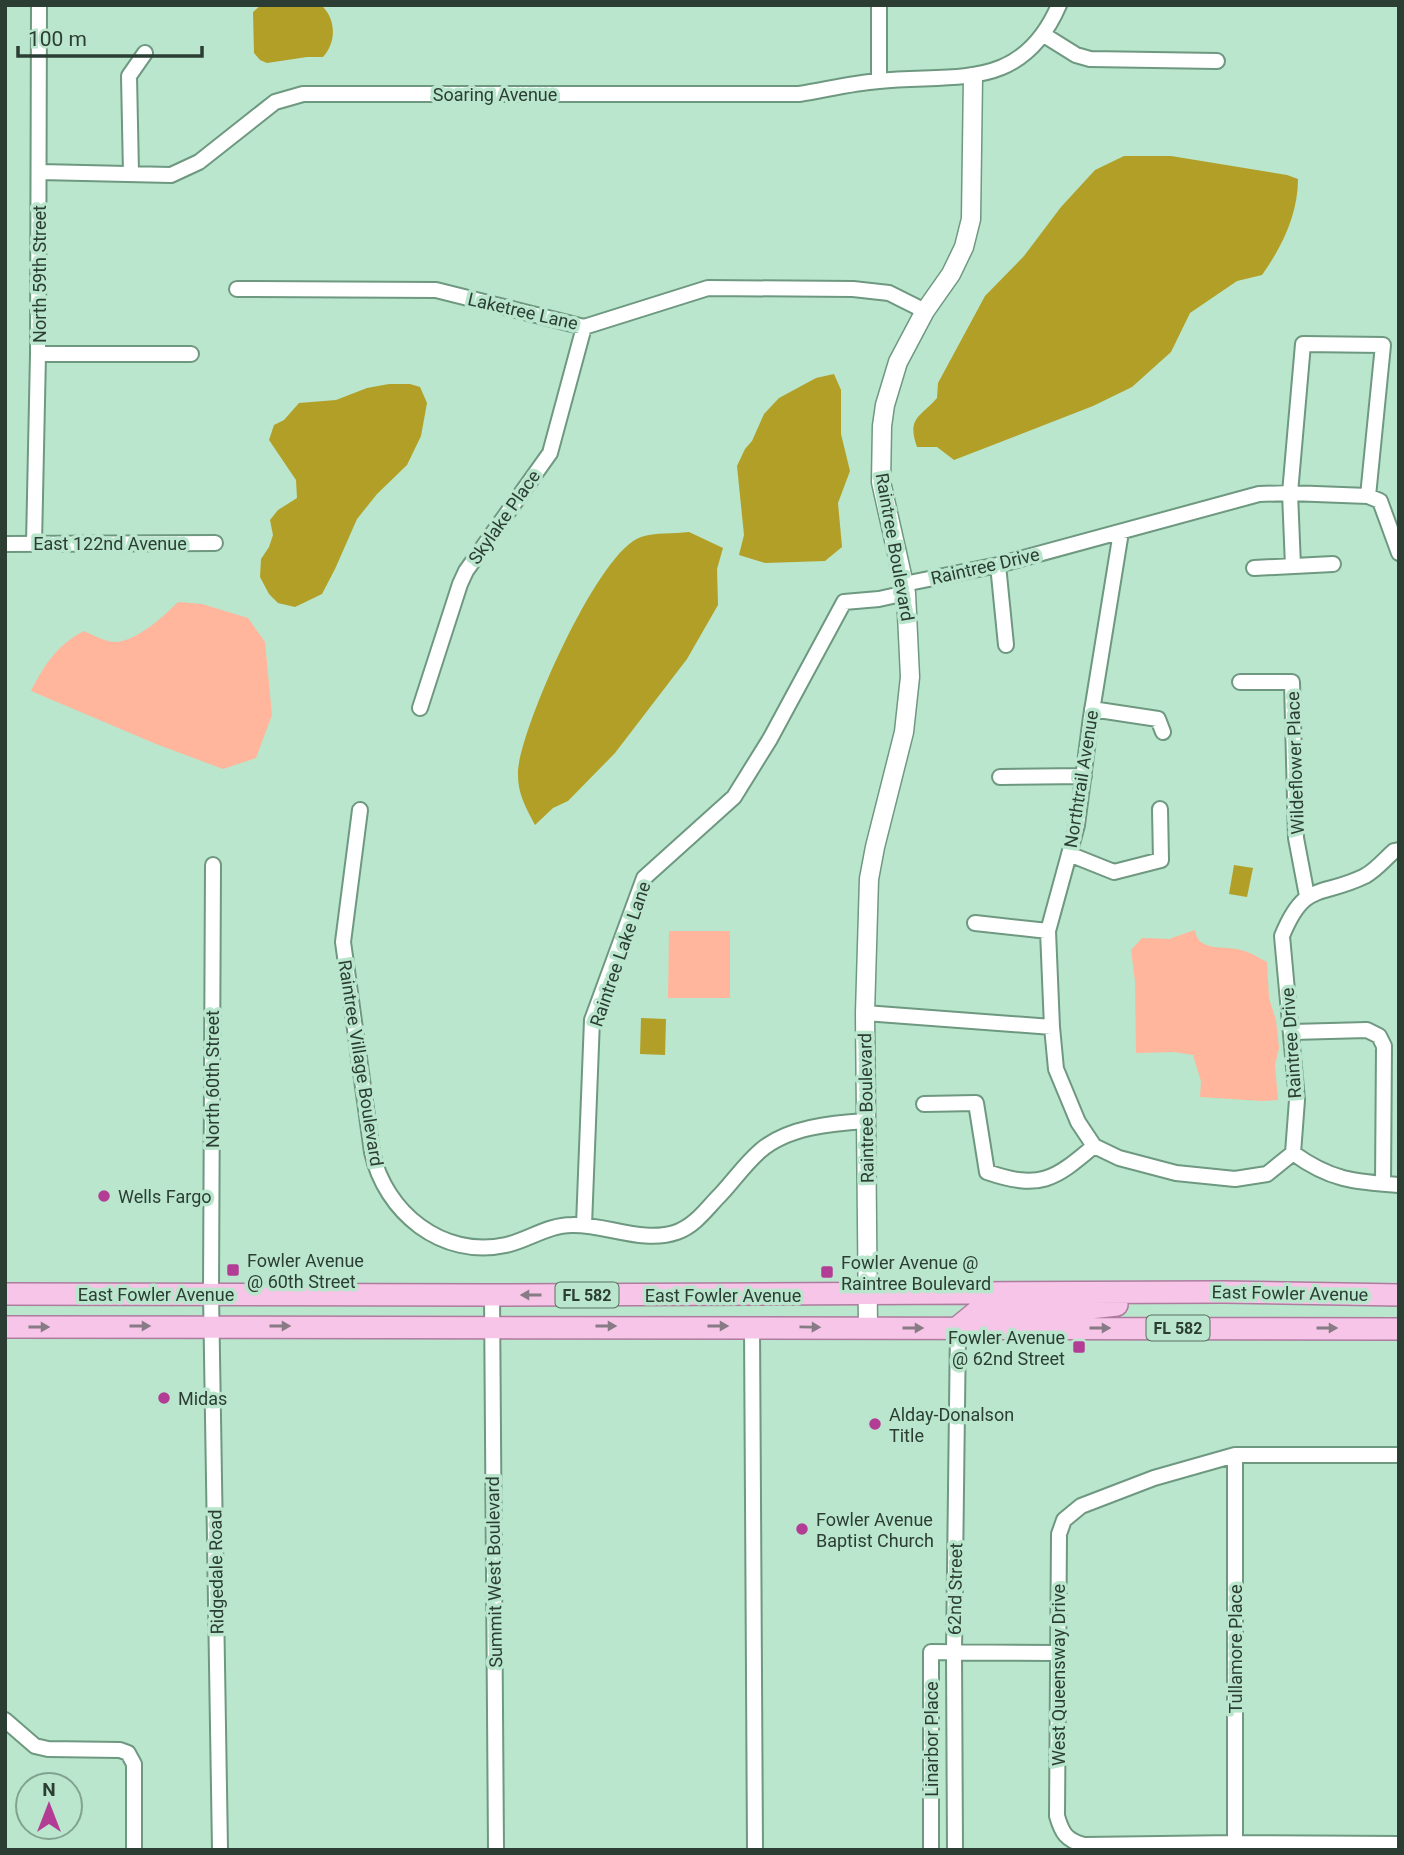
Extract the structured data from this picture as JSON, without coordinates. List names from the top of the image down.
{
  "streets": {
    "main road": ["East Fowler Avenue", "FL 582"],
    "street": [
      "Soaring Avenue",
      "North 59th Street",
      "Laketree Lane",
      "Skylake Place",
      "East 122nd Avenue",
      "Raintree Boulevard",
      "Raintree Drive",
      "Wildeflower Place",
      "Northtrail Avenue",
      "Raintree Lake Lane",
      "Raintree Village Boulevard",
      "North 60th Street",
      "Ridgedale Road",
      "Summit West Boulevard",
      "62nd Street",
      "Tullamore Place",
      "West Queensway Drive",
      "Linarbor Place"
    ]
  },
  "crossings": [
    ["Soaring Avenue", "North 59th Street"],
    ["Soaring Avenue", "Raintree Boulevard"],
    ["North 59th Street", "East 122nd Avenue"],
    ["Laketree Lane", "Skylake Place"],
    ["Laketree Lane", "Raintree Boulevard"],
    ["Raintree Boulevard", "Raintree Drive"],
    ["Raintree Boulevard", "Raintree Lake Lane"],
    ["Raintree Boulevard", "Raintree Village Boulevard"],
    ["Raintree Boulevard", "East Fowler Avenue"],
    ["Raintree Drive", "Wildeflower Place"],
    ["Raintree Drive", "Northtrail Avenue"],
    ["Raintree Drive", "Raintree Lake Lane"],
    ["Raintree Lake Lane", "Raintree Village Boulevard"],
    ["North 60th Street", "East Fowler Avenue"],
    ["North 60th Street", "Ridgedale Road"],
    ["East Fowler Avenue", "Ridgedale Road"],
    ["East Fowler Avenue", "Summit West Boulevard"],
    ["East Fowler Avenue", "62nd Street"],
    ["62nd Street", "Linarbor Place"],
    ["Tullamore Place", "West Queensway Drive"]
  ],
  "places": {
    "other": [
      "Wells Fargo",
      "Midas",
      "Alday-Donalson Title",
      "Fowler Avenue Baptist Church"
    ],
    "transit": ["Fowler Avenue @ 60th Street", "Fowler Avenue @ Raintree Boulevard", "Fowler Avenue @ 62nd Street"]
  },
  "scale_bar": "100 m",
  "north": "top"
}
